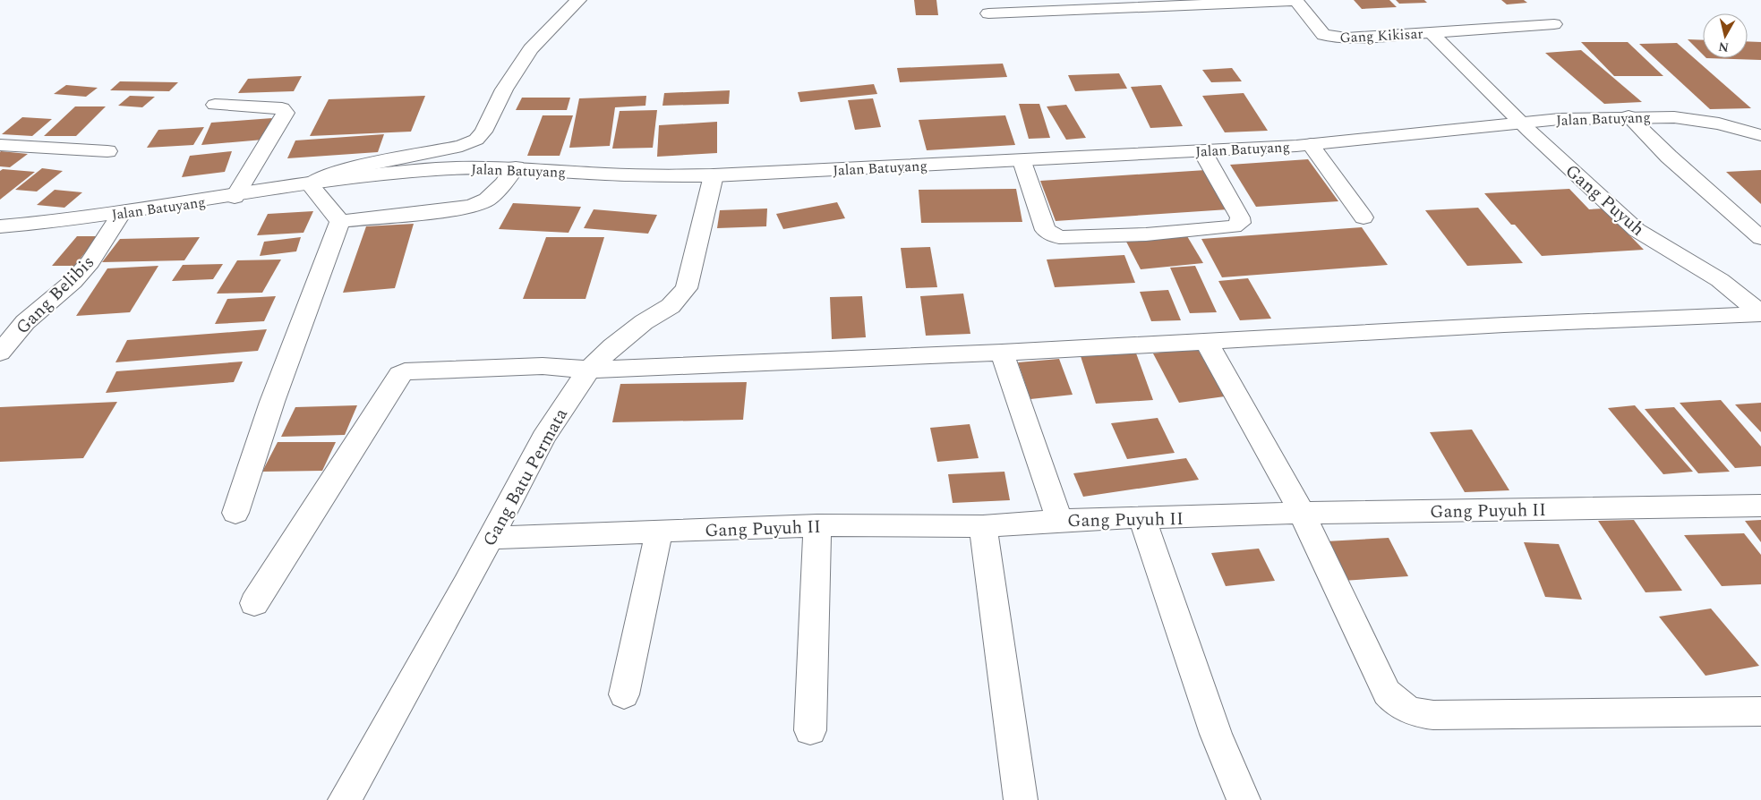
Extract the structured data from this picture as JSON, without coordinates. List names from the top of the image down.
{
  "streets": {
    "street": [
      "Gang Kikisar",
      "Jalan Batuyang",
      "Gang Puyuh",
      "Gang Belibis",
      "Gang Batu Permata",
      "Gang Puyuh II"
    ]
  },
  "crossings": [
    ["Gang Kikisar", "Jalan Batuyang"],
    ["Gang Kikisar", "Gang Puyuh"],
    ["Jalan Batuyang", "Gang Puyuh"],
    ["Jalan Batuyang", "Gang Belibis"],
    ["Jalan Batuyang", "Gang Batu Permata"],
    ["Gang Batu Permata", "Gang Puyuh II"]
  ],
  "north": "bottom"
}
